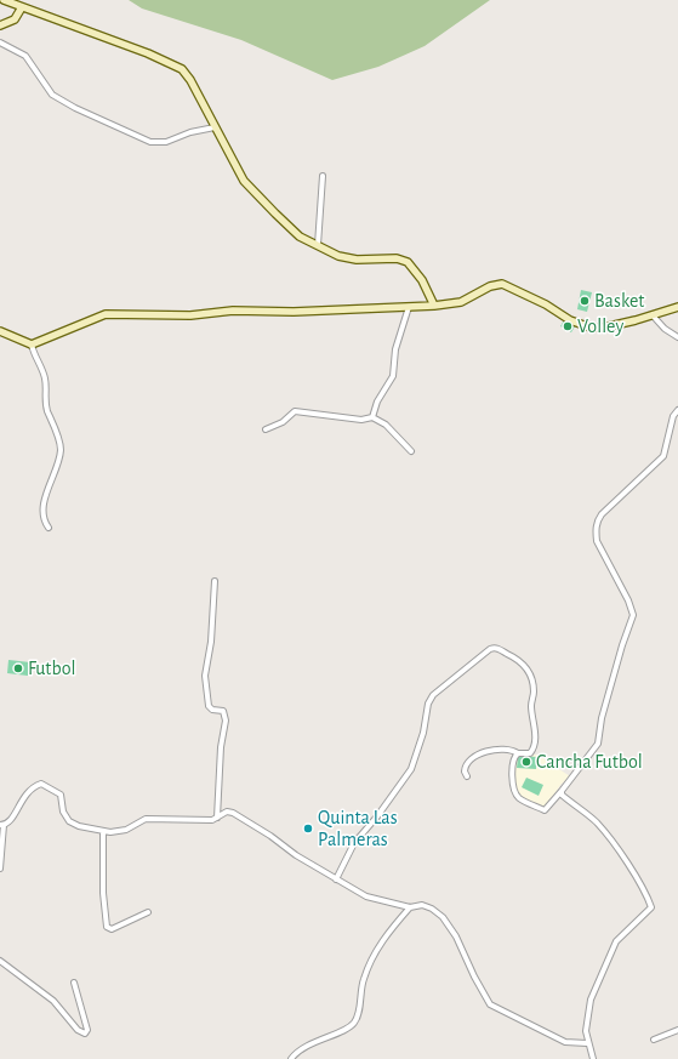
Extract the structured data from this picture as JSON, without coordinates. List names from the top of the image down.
{
  "places": [
    "Basket",
    "Volley",
    "Futbol",
    "Cancha Futbol",
    "Quinta Las Palmeras"
  ]
}
